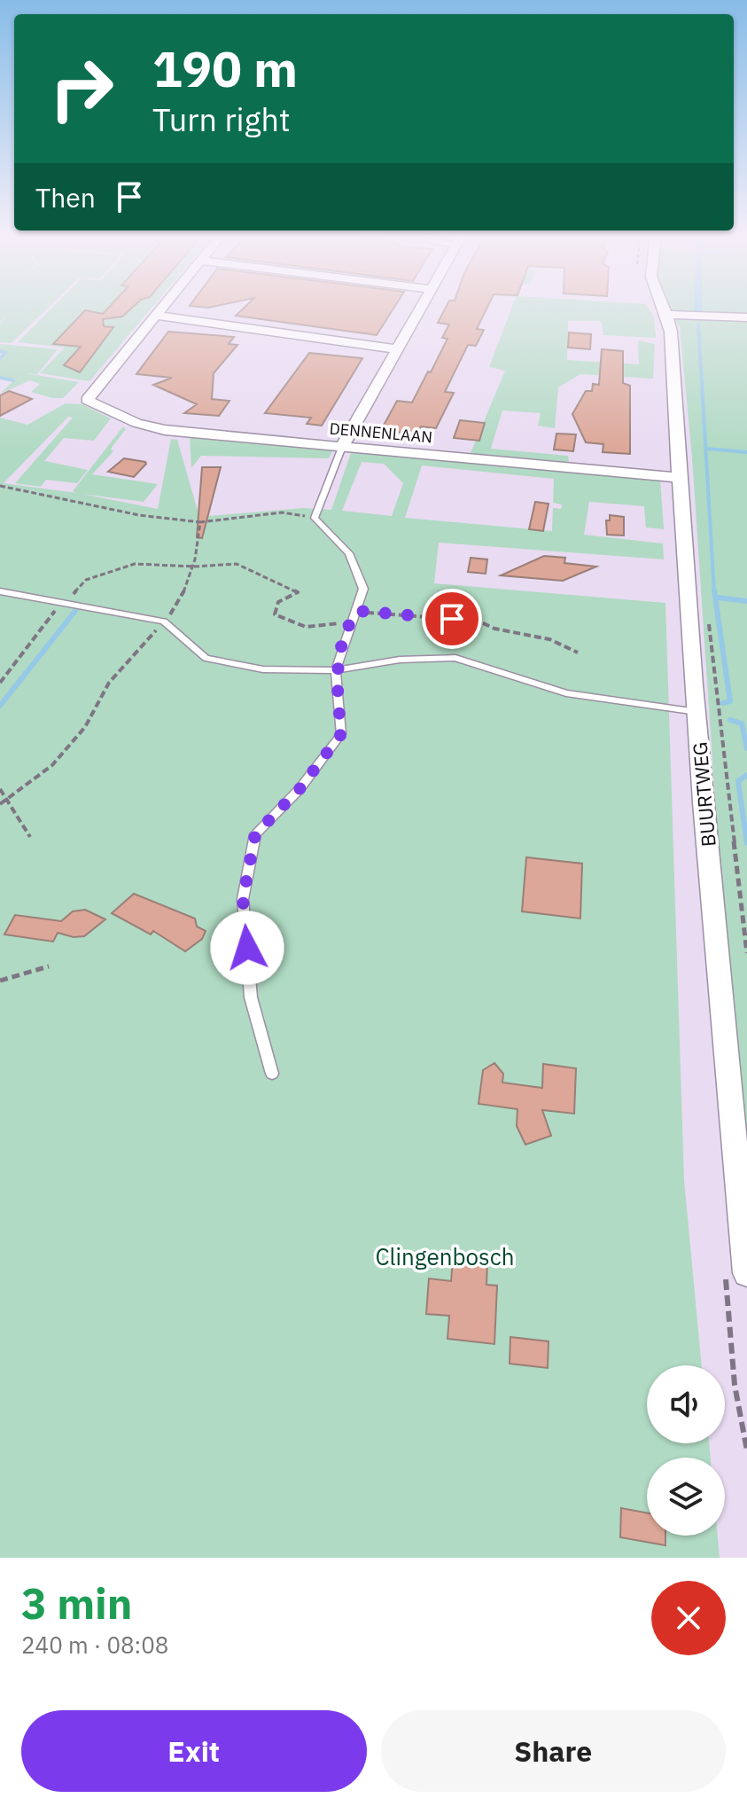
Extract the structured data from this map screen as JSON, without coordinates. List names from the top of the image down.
{
  "streets": {
    "street": ["DENNENLAAN", "BUURTWEG"]
  },
  "crossings": [
    ["DENNENLAAN", "BUURTWEG"]
  ],
  "parks": ["Clingenbosch"],
  "page": {
    "turn": ["190 m", "Turn right"],
    "then": "Then",
    "heading": ["3 min", "240 m · 08:08"],
    "buttons": ["Exit", "Share"]
  }
}
